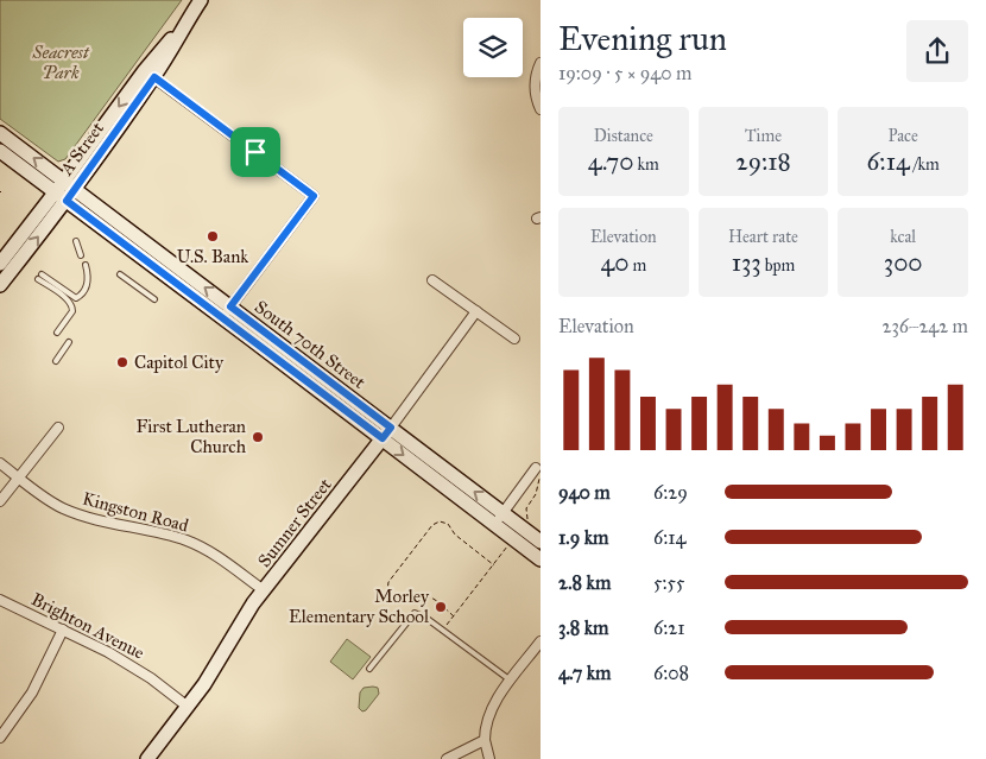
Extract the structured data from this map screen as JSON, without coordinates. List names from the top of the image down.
{
  "streets": {
    "main road": ["A Street", "South 70th Street", "Sumner Street"],
    "street": ["Kingston Road", "Brighton Avenue"]
  },
  "crossings": [
    ["A Street", "South 70th Street"],
    ["South 70th Street", "Sumner Street"],
    ["Kingston Road", "Sumner Street"],
    ["Sumner Street", "Brighton Avenue"]
  ],
  "parks": ["Seacrest Park"],
  "places": [
    "U.S. Bank",
    "Capitol City",
    "First Lutheran Church",
    "Morley Elementary School"
  ],
  "page": {
    "heading": ["Evening run", "19:09 · 5 × 940 m"],
    "stats": [
      ["Distance", "4.70 km"],
      ["Time", "29:18"],
      ["Pace", "6:14 /km"],
      ["Elevation", "40 m"],
      ["Heart rate", "133 bpm"],
      ["kcal", "300"]
    ],
    "chart": ["Elevation", "236–242 m"],
    "list": [
      {
        "name": "940 m",
        "note": "6:29"
      },
      {
        "name": "1.9 km",
        "note": "6:14"
      },
      {
        "name": "2.8 km",
        "note": "5:55"
      },
      {
        "name": "3.8 km",
        "note": "6:21"
      },
      {
        "name": "4.7 km",
        "note": "6:08"
      }
    ]
  }
}
